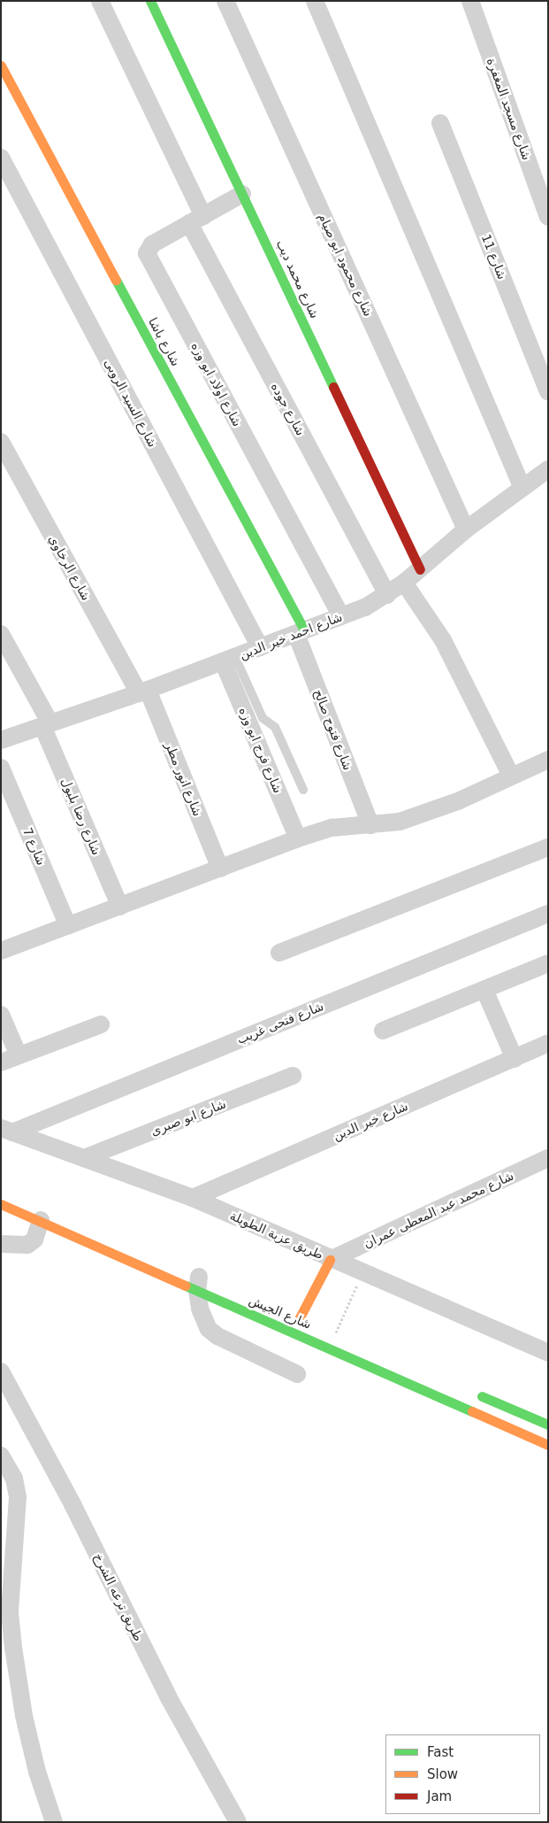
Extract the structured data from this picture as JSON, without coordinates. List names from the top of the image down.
{
  "streets": {
    "street": [
      "شارع مسجد المغفرة",
      "شارع 11",
      "شارع محمود ابو صيام",
      "شارع محمد ديب",
      "شارع باشا",
      "شارع اولاد ابو وزه",
      "شارع السيد الروبى",
      "شارع جوده",
      "شارع الرخاوي",
      "شارع احمد خير الدين",
      "شارع فتوح صالح",
      "شارع فرج ابو وزه",
      "شارع انور مطر",
      "شارع رضا بلبول",
      "شارع 7",
      "شارع فتحى غريب",
      "شارع ابو صبرى",
      "شارع خير الدين",
      "شارع محمد عبد المعطى عمران",
      "طريق عزبة الطويلة",
      "شارع الجيش",
      "طريق ترعه الشرخ"
    ]
  },
  "crossings": [
    ["شارع محمود ابو صيام", "شارع احمد خير الدين"],
    ["شارع محمد ديب", "شارع اولاد ابو وزه"],
    ["شارع محمد ديب", "شارع احمد خير الدين"],
    ["شارع باشا", "شارع احمد خير الدين"],
    ["شارع باشا", "شارع فتوح صالح"],
    ["شارع اولاد ابو وزه", "شارع جوده"],
    ["شارع اولاد ابو وزه", "شارع احمد خير الدين"],
    ["شارع السيد الروبى", "شارع احمد خير الدين"],
    ["شارع جوده", "شارع احمد خير الدين"],
    ["شارع الرخاوي", "شارع احمد خير الدين"],
    ["شارع الرخاوي", "شارع انور مطر"],
    ["شارع احمد خير الدين", "شارع فتوح صالح"],
    ["شارع احمد خير الدين", "شارع فرج ابو وزه"],
    ["شارع احمد خير الدين", "شارع انور مطر"],
    ["شارع احمد خير الدين", "شارع رضا بلبول"],
    ["شارع فتحى غريب", "طريق عزبة الطويلة"],
    ["شارع ابو صبرى", "طريق عزبة الطويلة"],
    ["شارع خير الدين", "طريق عزبة الطويلة"],
    ["شارع محمد عبد المعطى عمران", "طريق عزبة الطويلة"]
  ],
  "legend": ["Fast", "Slow", "Jam"]
}
